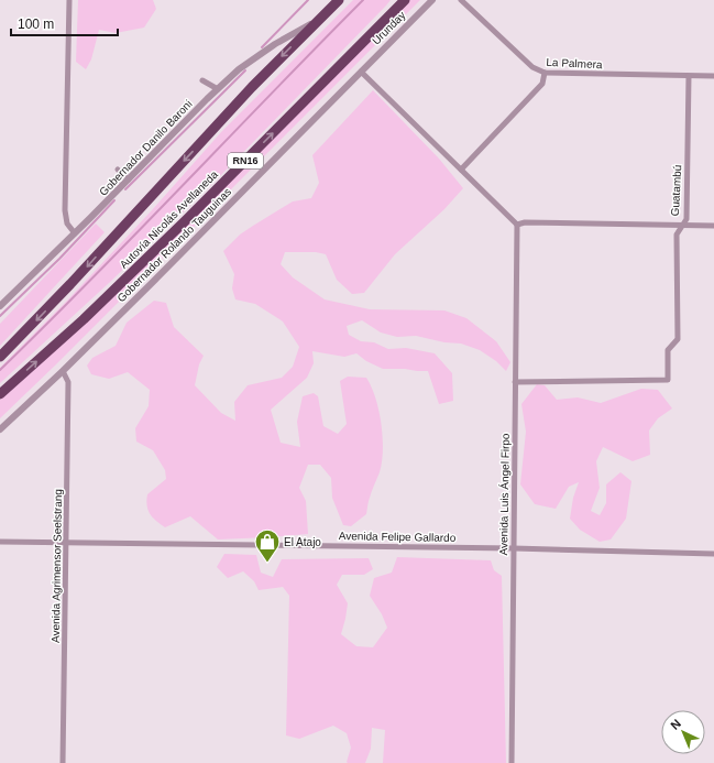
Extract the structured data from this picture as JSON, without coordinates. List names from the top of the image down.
{
  "streets": {
    "highway": ["RN16", "Autovía Nicolás Avellaneda"],
    "street": [
      "Urunday",
      "La Palmera",
      "Gobernador Danilo Baroni",
      "Guatambú",
      "Gobernador Rolando Tauguinas",
      "Avenida Luis Ángel Firpo",
      "Avenida Felipe Gallardo",
      "Avenida Agrimensor Seelstrang"
    ]
  },
  "crossings": [
    ["Urunday", "Gobernador Rolando Tauguinas"],
    ["La Palmera", "Guatambú"],
    ["Guatambú", "Avenida Luis Ángel Firpo"],
    ["Gobernador Rolando Tauguinas", "Avenida Agrimensor Seelstrang"],
    ["Avenida Luis Ángel Firpo", "Avenida Felipe Gallardo"],
    ["Avenida Felipe Gallardo", "Avenida Agrimensor Seelstrang"]
  ],
  "places": {
    "shop": ["El Atajo"]
  },
  "scale_bar": "100 m",
  "north": "top left"
}
